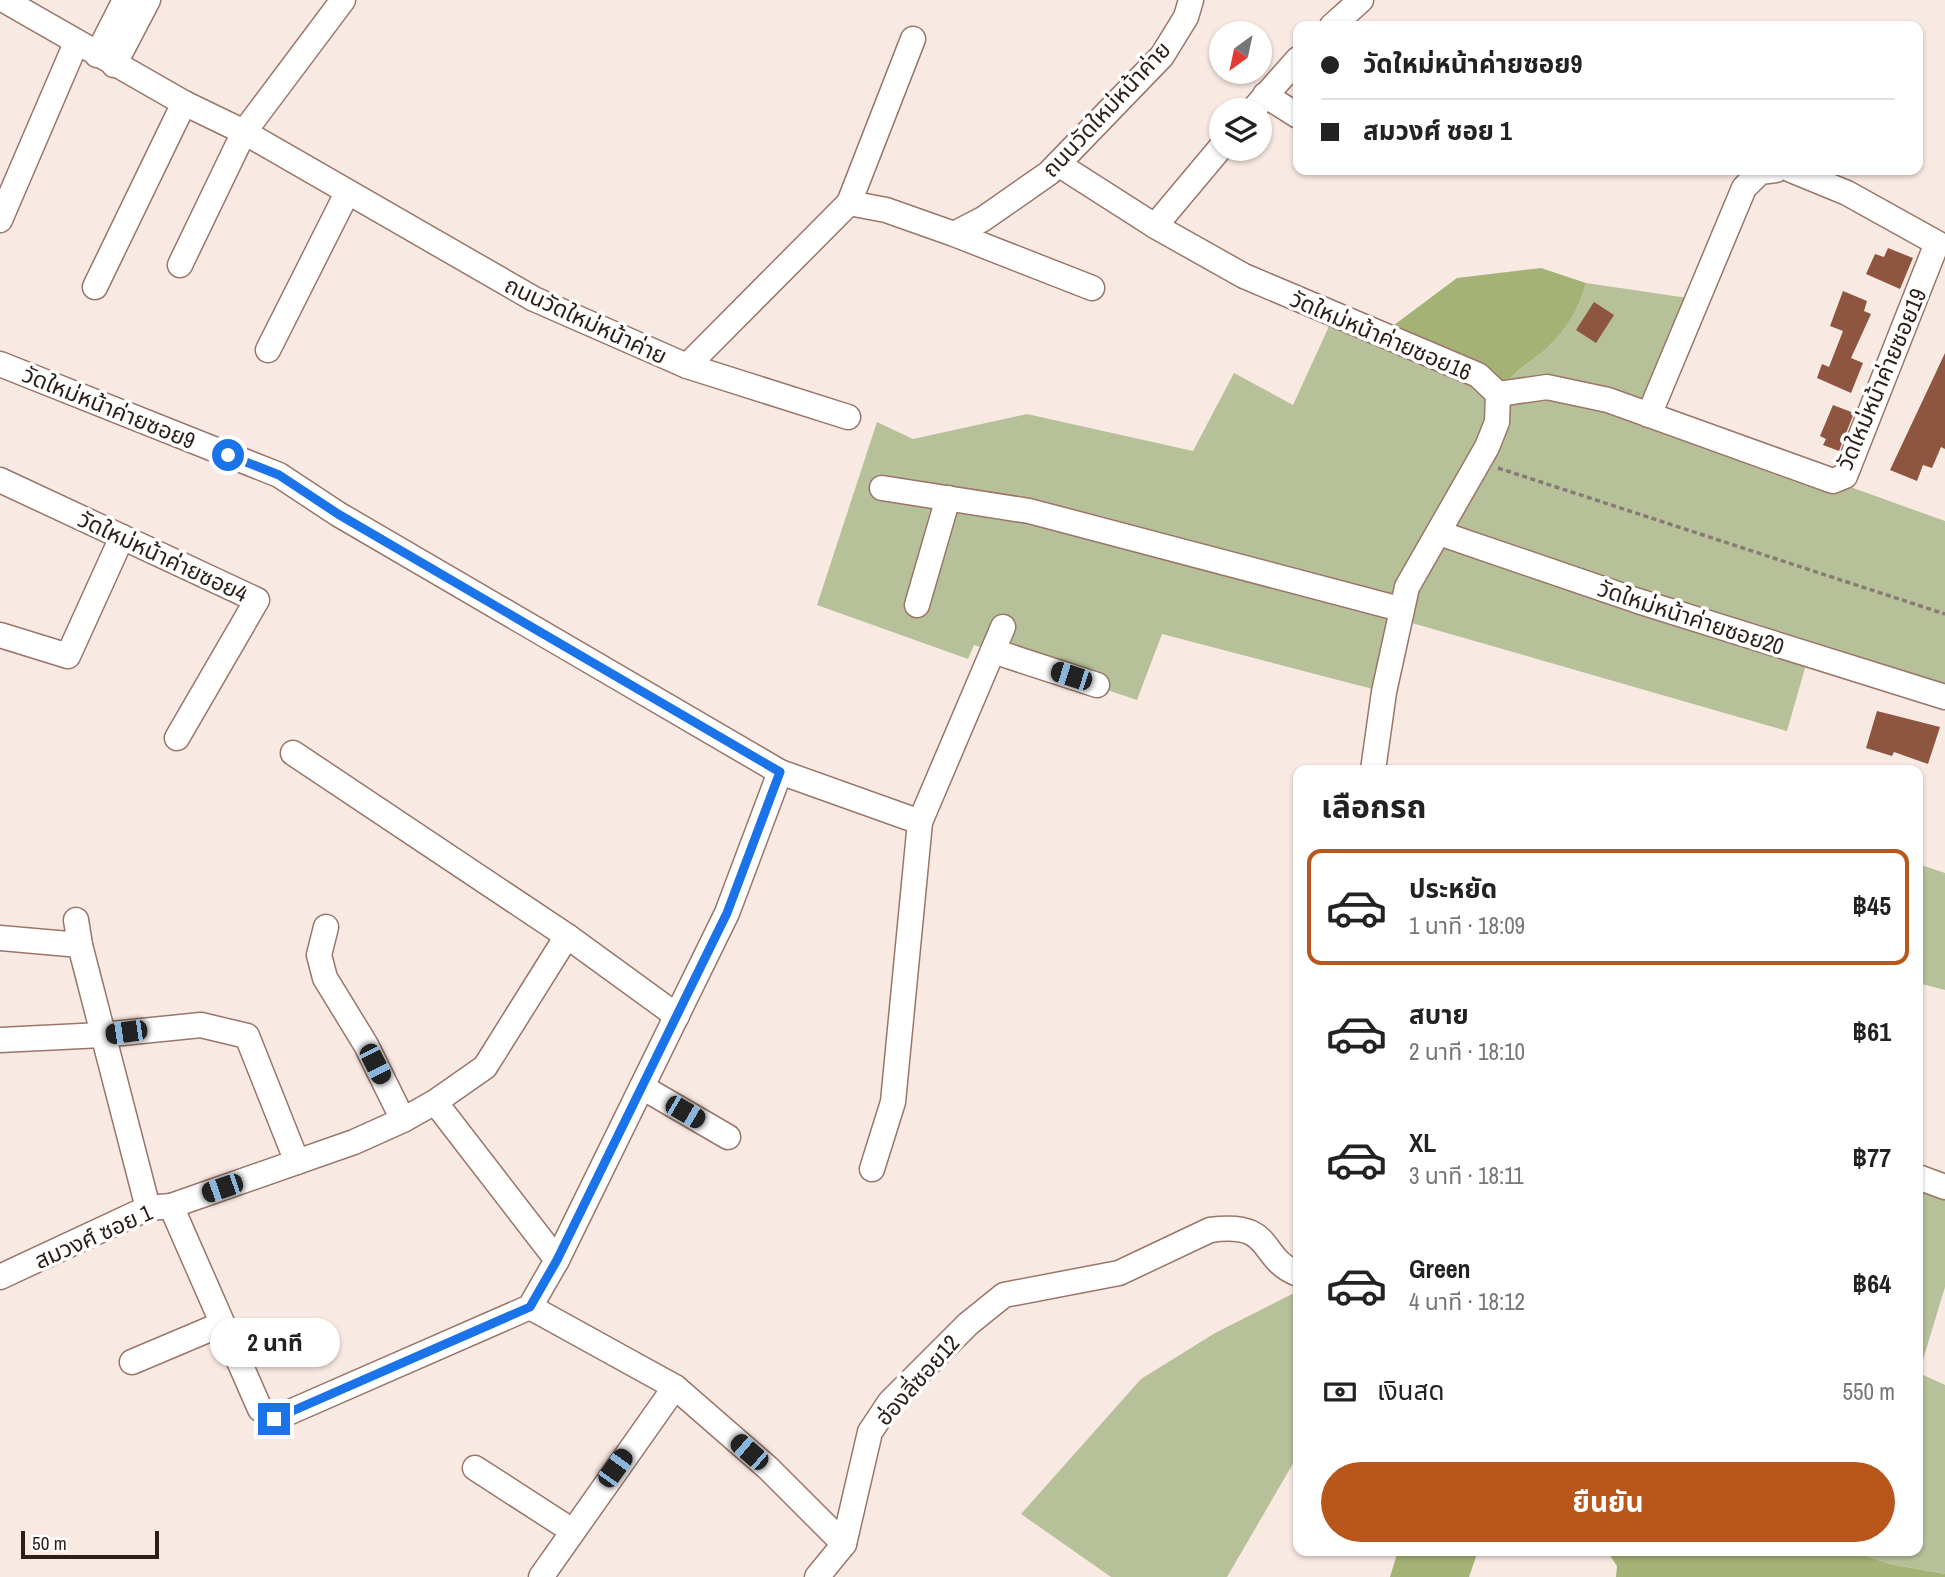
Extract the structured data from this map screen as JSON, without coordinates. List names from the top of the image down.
{
  "streets": {
    "street": [
      "ถนนวัดใหม่หน้าค่าย",
      "วัดใหม่หน้าค่ายซอย16",
      "วัดใหม่หน้าค่ายซอย19",
      "วัดใหม่หน้าค่ายซอย9",
      "วัดใหม่หน้าค่ายซอย4",
      "วัดใหม่หน้าค่ายซอย20",
      "สมวงศ์ ซอย 1",
      "ฮ่องลี่ซอย12"
    ]
  },
  "crossings": [
    ["ถนนวัดใหม่หน้าค่าย", "วัดใหม่หน้าค่ายซอย16"],
    ["วัดใหม่หน้าค่ายซอย16", "วัดใหม่หน้าค่ายซอย19"],
    ["วัดใหม่หน้าค่ายซอย16", "วัดใหม่หน้าค่ายซอย20"]
  ],
  "scale_bar": "50 m",
  "north": "bottom left",
  "page": {
    "banner": ["วัดใหม่หน้าค่ายซอย9", "สมวงศ์ ซอย 1"],
    "heading": "เลือกรถ",
    "list": [
      {
        "name": "ประหยัด",
        "note": "1 นาที · 18:09",
        "value": "฿45"
      },
      {
        "name": "สบาย",
        "note": "2 นาที · 18:10",
        "value": "฿61"
      },
      {
        "name": "XL",
        "note": "3 นาที · 18:11",
        "value": "฿77"
      },
      {
        "name": "Green",
        "note": "4 นาที · 18:12",
        "value": "฿64"
      }
    ],
    "bubble": "2 นาที",
    "pay": ["เงินสด", "550 m"],
    "buttons": "ยืนยัน",
    "scale": "50 m"
  }
}
